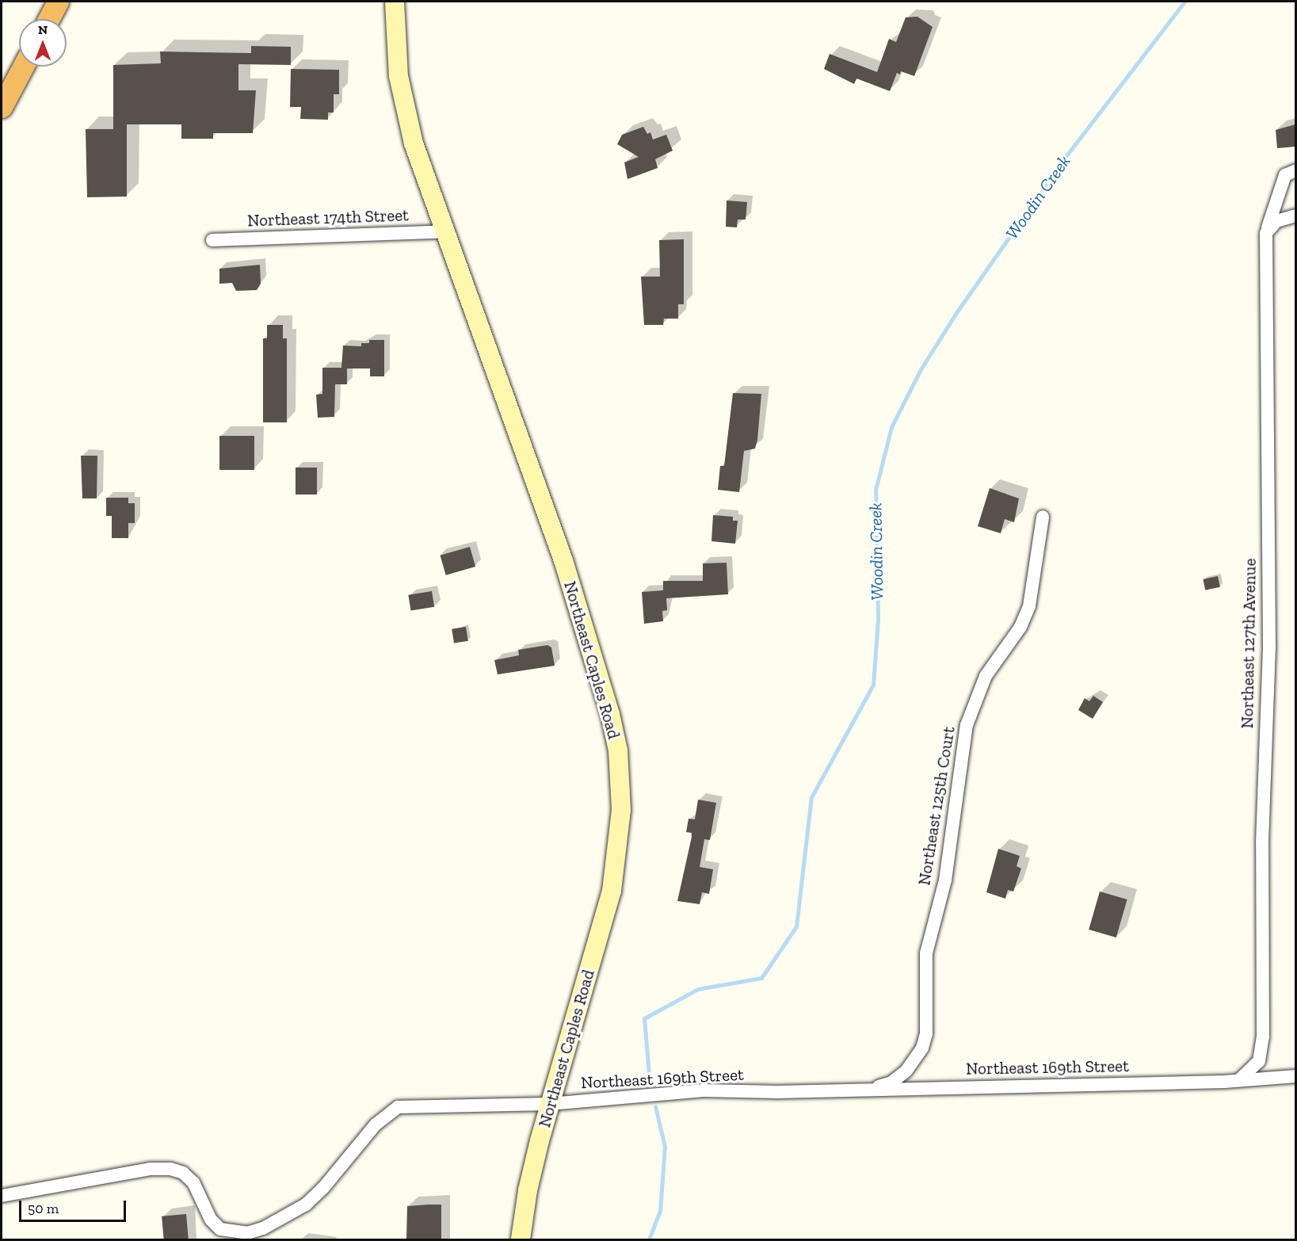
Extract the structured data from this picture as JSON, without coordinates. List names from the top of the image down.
{
  "streets": {
    "main road": ["Northeast Caples Road"],
    "street": [
      "Northeast 174th Street",
      "Northeast 127th Avenue",
      "Northeast 125th Court",
      "Northeast 169th Street"
    ]
  },
  "crossings": [
    ["Northeast 174th Street", "Northeast Caples Road"],
    ["Northeast 127th Avenue", "Northeast 169th Street"],
    ["Northeast Caples Road", "Northeast 169th Street"],
    ["Northeast 125th Court", "Northeast 169th Street"]
  ],
  "water": ["Woodin Creek"],
  "scale_bar": "50 m",
  "north": "top"
}
